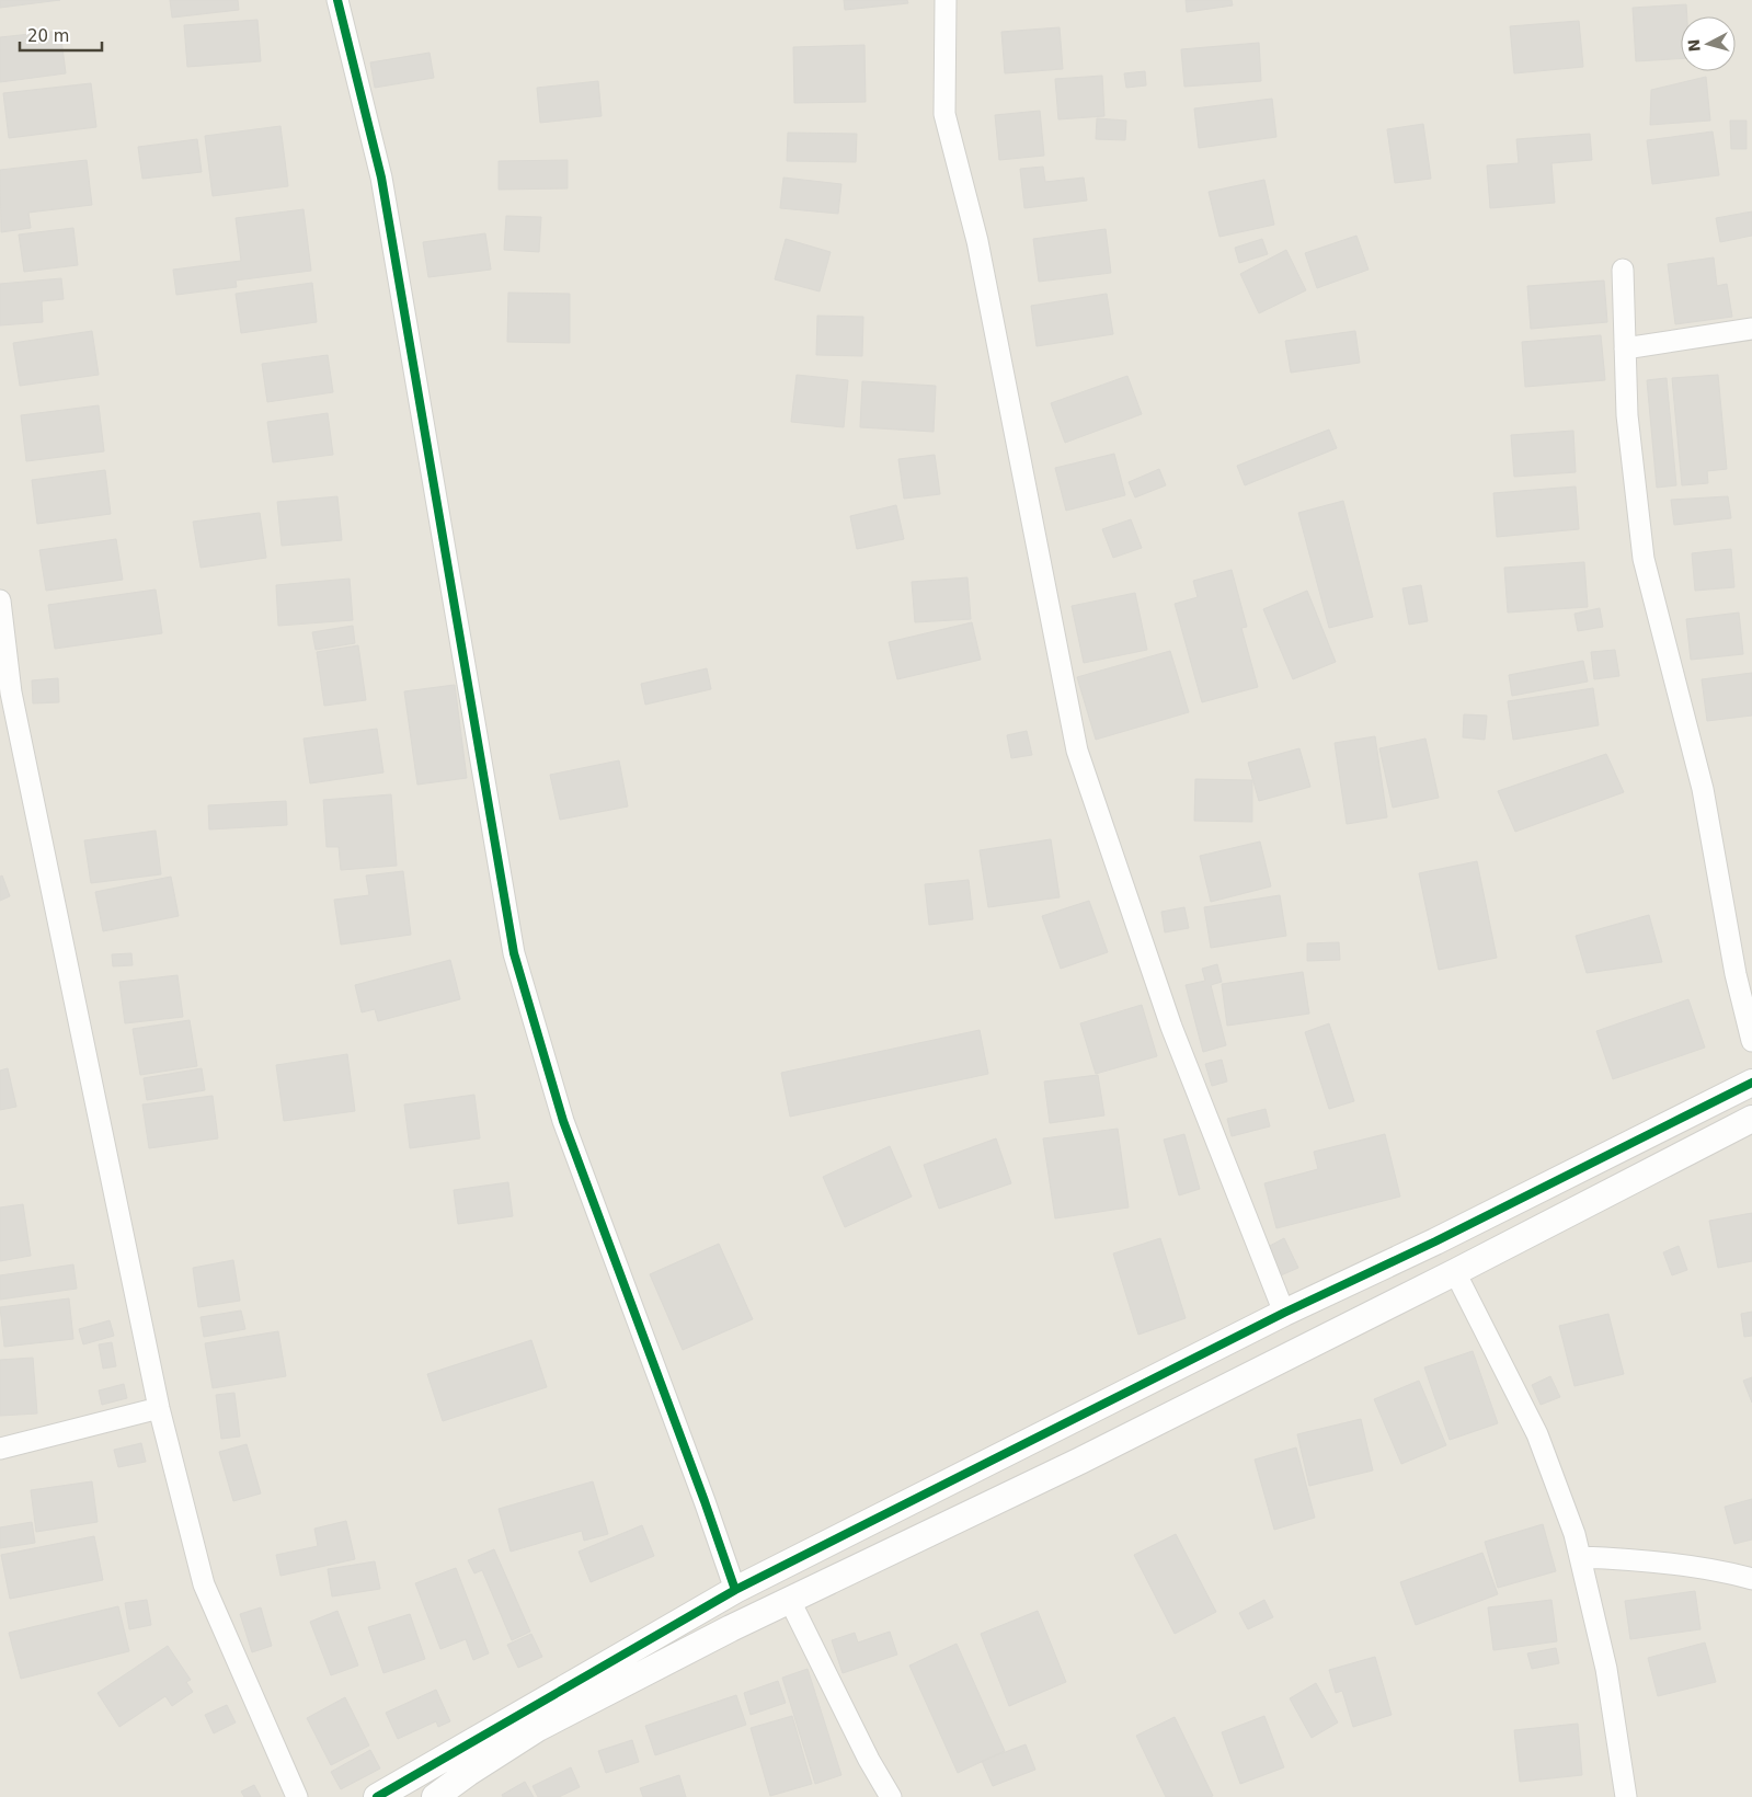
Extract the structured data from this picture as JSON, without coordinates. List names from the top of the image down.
{
  "scale_bar": "20 m",
  "north": "left"
}
